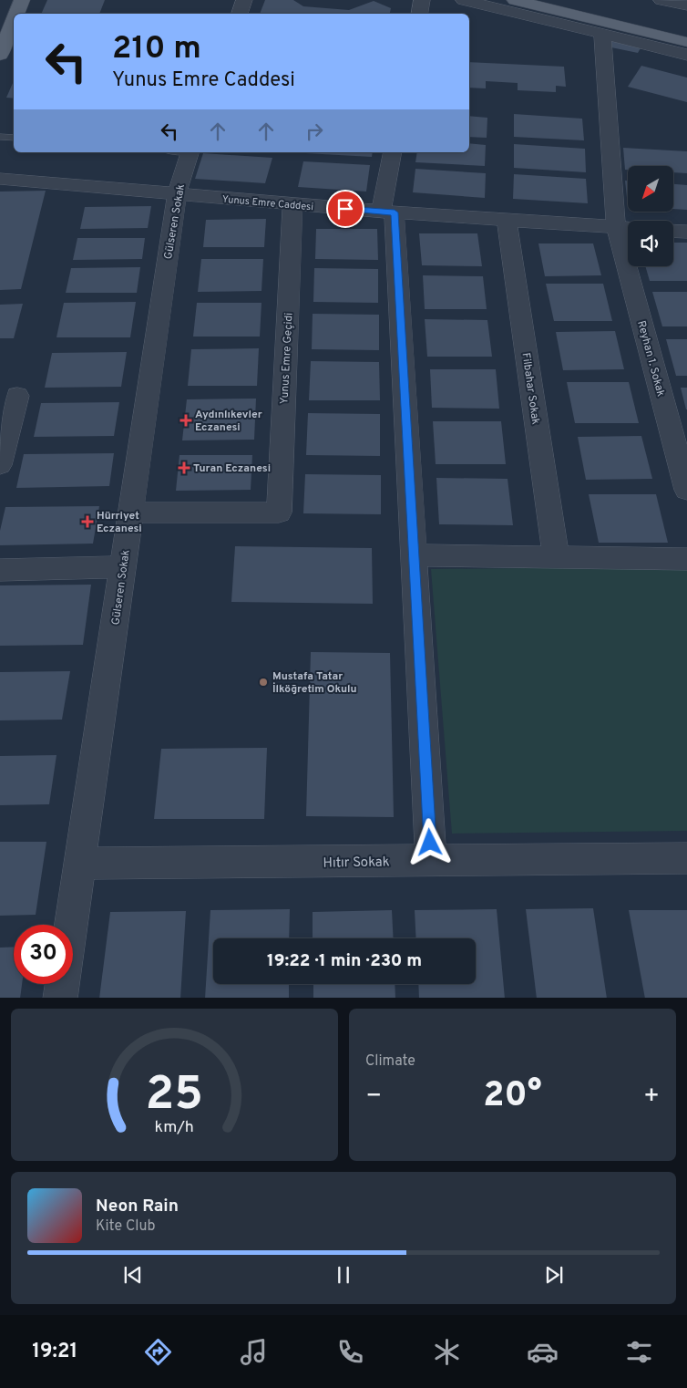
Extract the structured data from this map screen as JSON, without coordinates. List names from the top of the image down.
{
  "streets": {
    "street": [
      "Yunus Emre Caddesi",
      "Gülseren Sokak",
      "Yunus Emre Geçidi",
      "Reyhan 1. Sokak",
      "Filbahar Sokak",
      "Hıtır Sokak"
    ]
  },
  "crossings": [
    ["Yunus Emre Caddesi", "Gülseren Sokak"],
    ["Yunus Emre Caddesi", "Yunus Emre Geçidi"],
    ["Yunus Emre Caddesi", "Reyhan 1. Sokak"],
    ["Yunus Emre Caddesi", "Filbahar Sokak"],
    ["Gülseren Sokak", "Yunus Emre Geçidi"],
    ["Gülseren Sokak", "Hıtır Sokak"]
  ],
  "places": {
    "health": ["Aydınlıkevler Eczanesi", "Turan Eczanesi", "Hürriyet Eczanesi"],
    "other": ["Mustafa Tatar İlköğretim Okulu"]
  },
  "north": "bottom left",
  "page": {
    "turn": ["210 m", "Yunus Emre Caddesi"],
    "limit": "30",
    "trip": "19:22 · 1 min · 230 m",
    "tile": "Climate",
    "heat": ["−", "20°", "+"],
    "song": ["Neon Rain", "Kite Club"],
    "tabs": "19:21",
    "gauge": ["25", "km/h"]
  }
}
